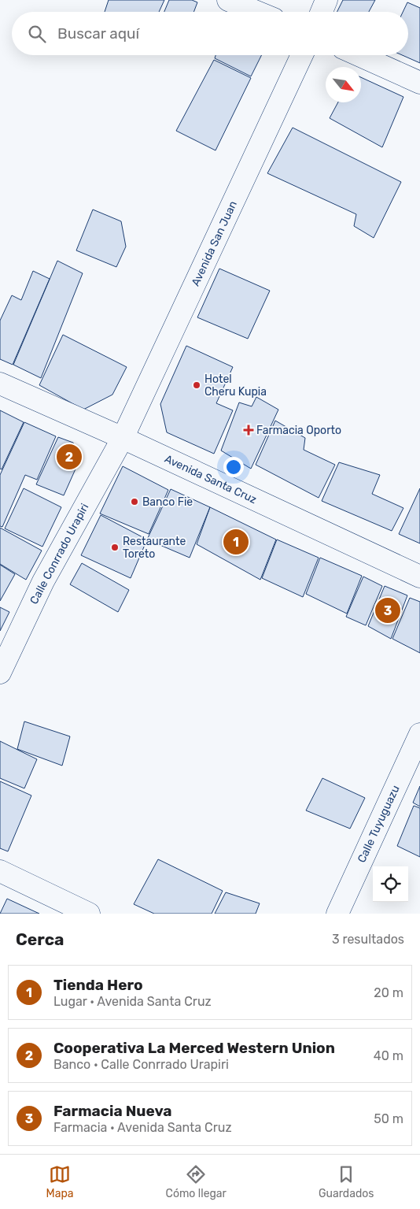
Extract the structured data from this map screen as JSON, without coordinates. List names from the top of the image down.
{
  "streets": {
    "street": [
      "Avenida San Juan",
      "Avenida Santa Cruz",
      "Calle Conrrado Urapiri",
      "Calle Tuyuguazu"
    ]
  },
  "crossings": [
    ["Avenida San Juan", "Avenida Santa Cruz"],
    ["Avenida San Juan", "Calle Conrrado Urapiri"],
    ["Avenida Santa Cruz", "Calle Conrrado Urapiri"]
  ],
  "places": {
    "other": ["Hotel Cheru Kupia", "Banco Fie", "Restaurante Toreto"],
    "health": ["Farmacia Oporto"]
  },
  "north": "bottom right",
  "page": {
    "search": "Buscar aquí",
    "pins": ["2", "1", "3"],
    "heading": ["Cerca", "3 resultados"],
    "list": [
      {
        "mark": "1",
        "name": "Tienda Hero",
        "note": "Lugar · Avenida Santa Cruz",
        "value": "20 m"
      },
      {
        "mark": "2",
        "name": "Cooperativa La Merced Western Union",
        "note": "Banco · Calle Conrrado Urapiri",
        "value": "40 m"
      },
      {
        "mark": "3",
        "name": "Farmacia Nueva",
        "note": "Farmacia · Avenida Santa Cruz",
        "value": "50 m"
      }
    ],
    "nav": ["Mapa", "Cómo llegar", "Guardados"]
  }
}
